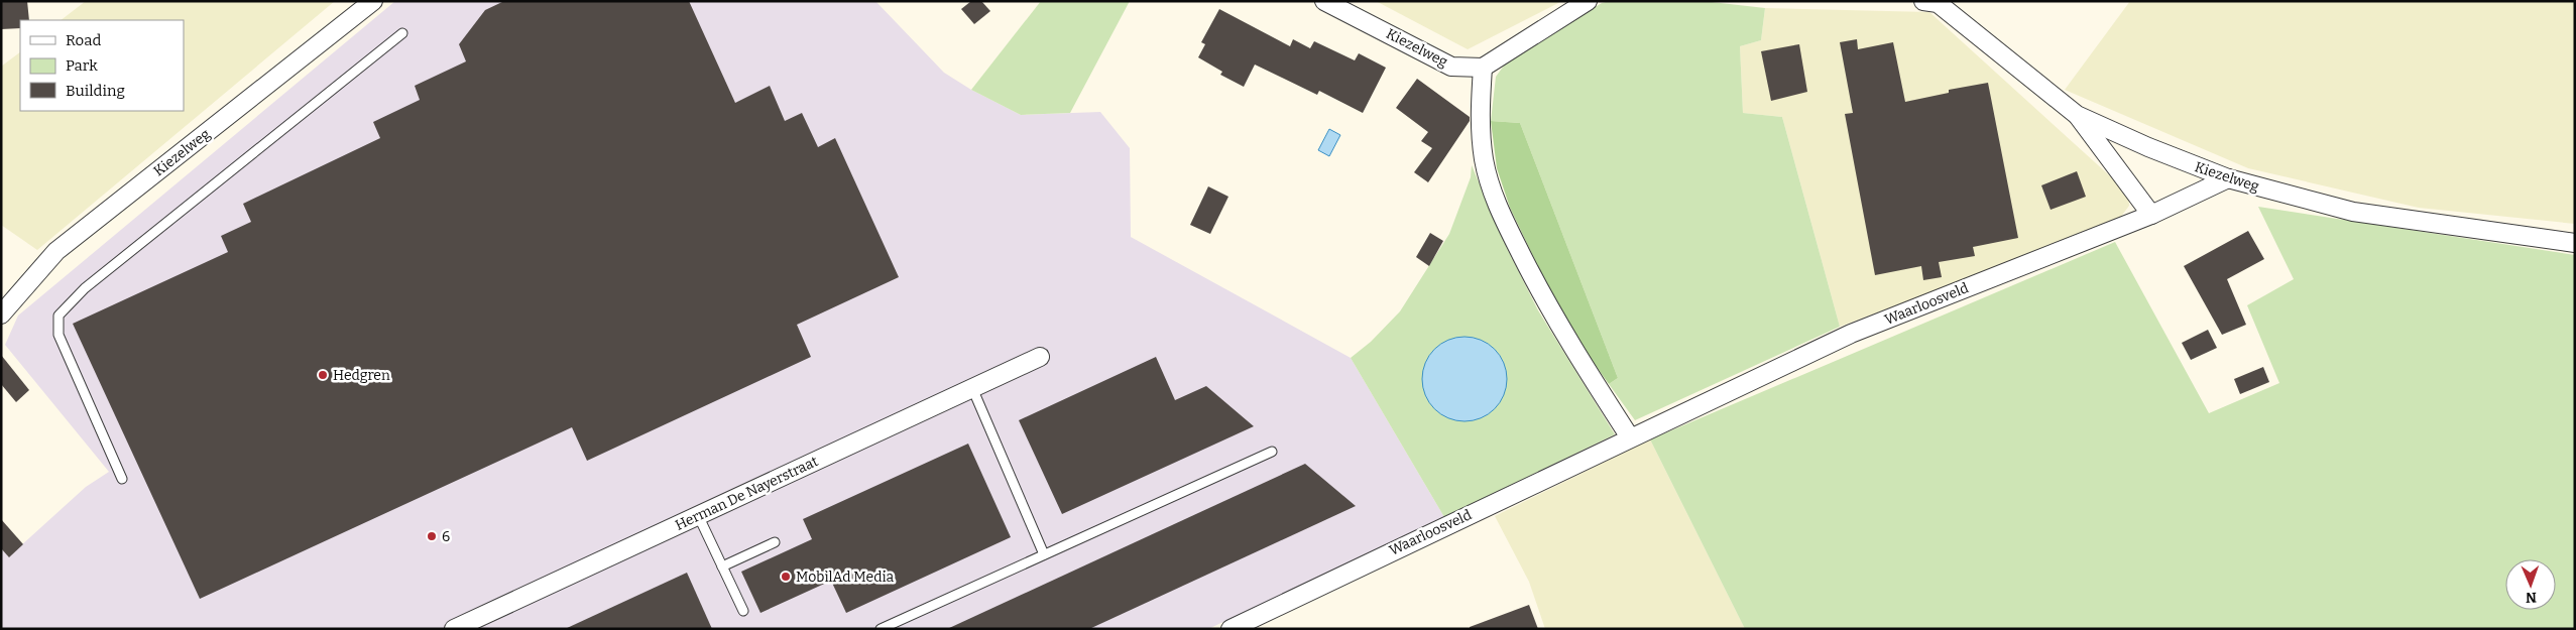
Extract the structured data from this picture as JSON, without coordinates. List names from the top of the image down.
{
  "streets": {
    "street": ["Kiezelweg", "Waarloosveld", "Herman De Nayerstraat"]
  },
  "crossings": [
    ["Kiezelweg", "Waarloosveld"]
  ],
  "places": ["Hedgren", "6", "MobilAd Media"],
  "legend": ["Road", "Park", "Building"],
  "north": "bottom"
}
